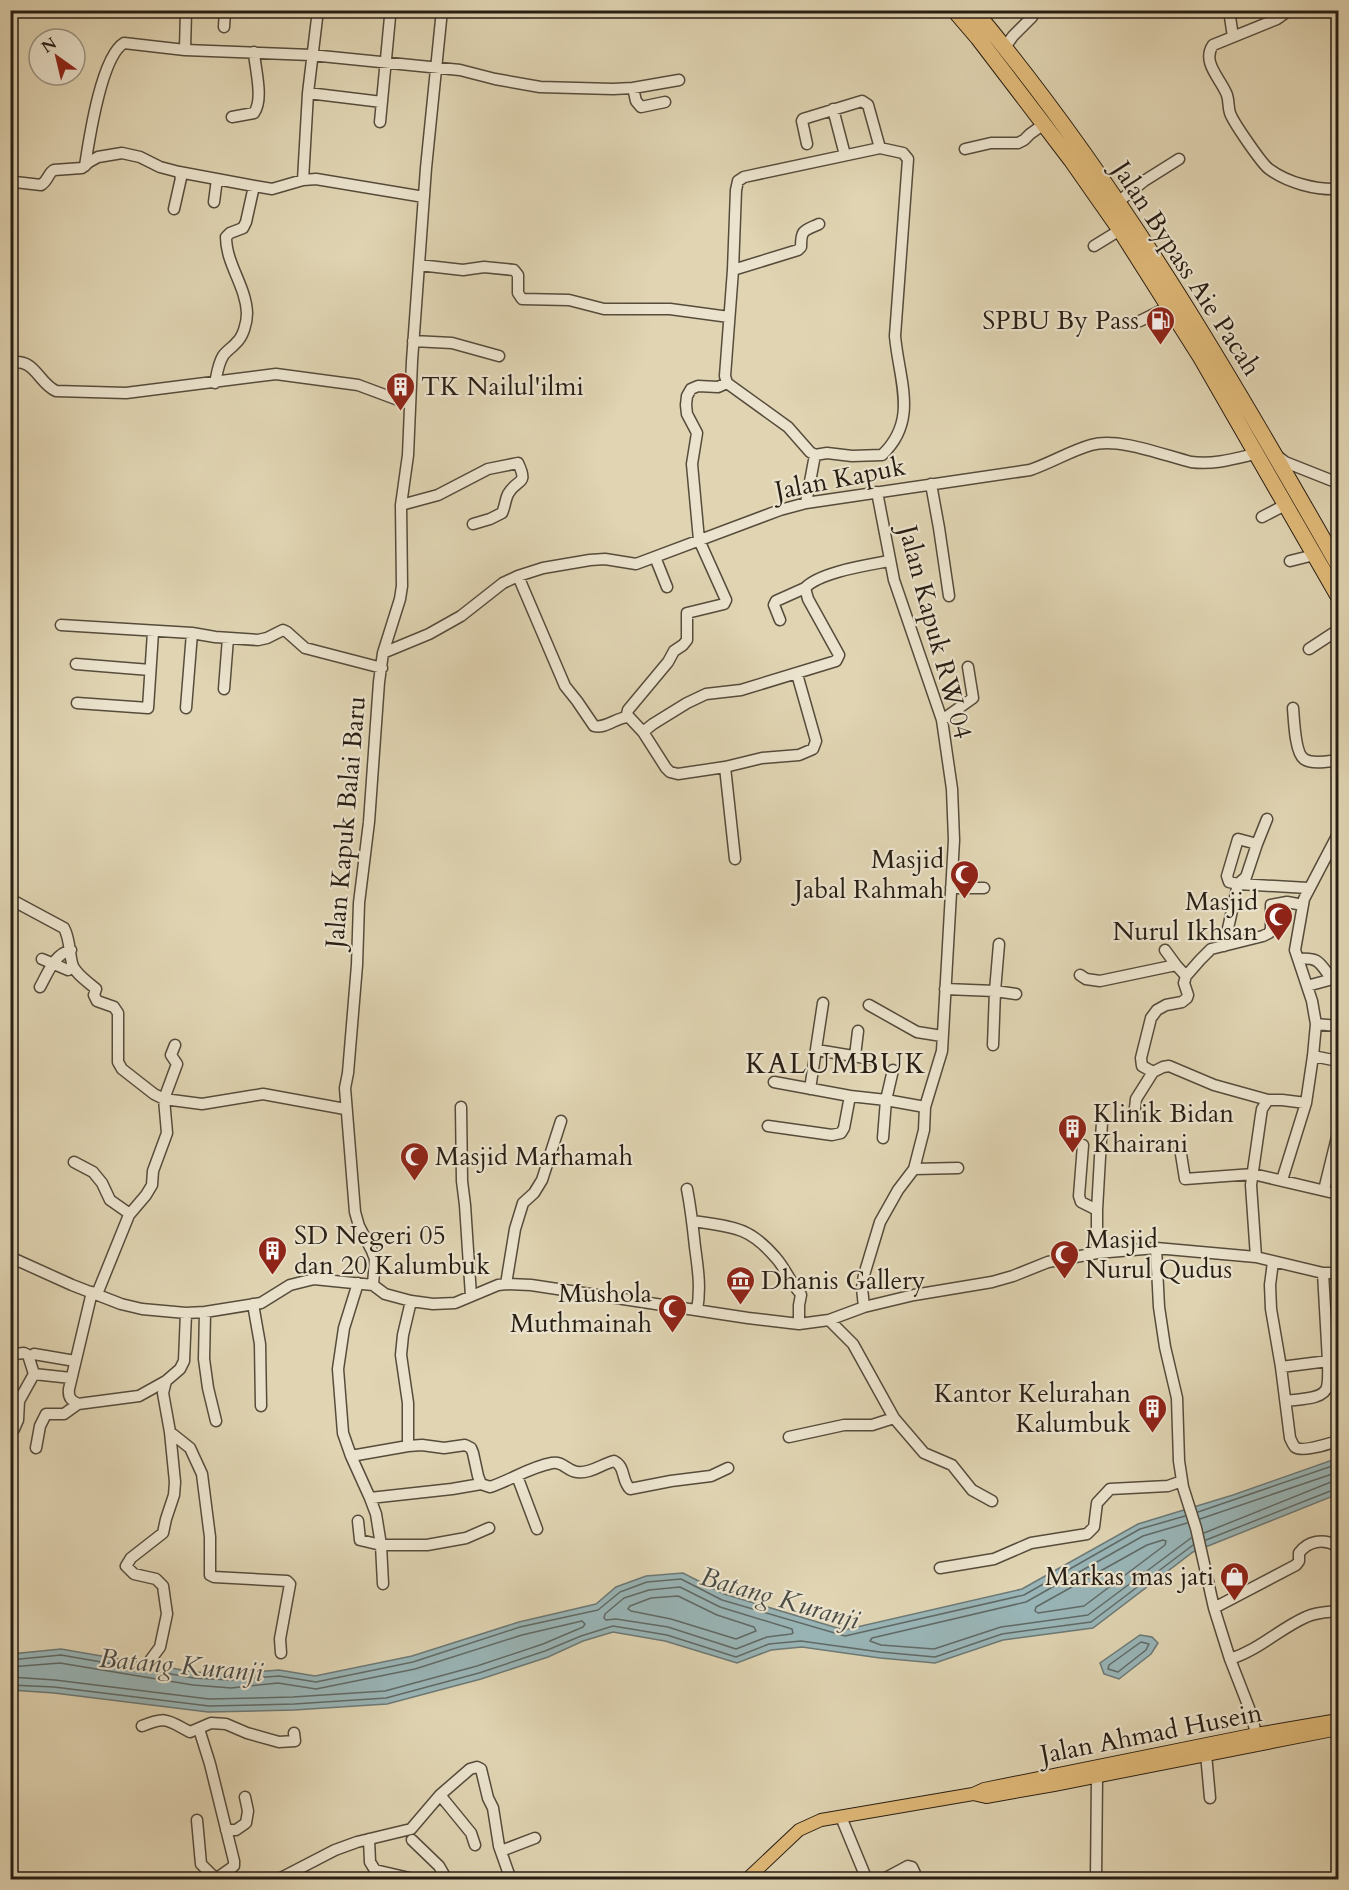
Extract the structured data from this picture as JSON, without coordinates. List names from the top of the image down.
{
  "streets": {
    "highway": ["Jalan Bypass Aie Pacah"],
    "main road": ["Jalan Ahmad Husein"],
    "street": ["Jalan Kapuk", "Jalan Kapuk RW 04", "Jalan Kapuk Balai Baru"]
  },
  "crossings": [
    ["Jalan Kapuk", "Jalan Kapuk RW 04"],
    ["Jalan Kapuk", "Jalan Kapuk Balai Baru"]
  ],
  "districts": ["KALUMBUK"],
  "water": ["Batang Kuranji"],
  "places": {
    "fuel station": ["SPBU By Pass"],
    "building": [
      "TK Nailul'ilmi",
      "Klinik Bidan Khairani",
      "SD Negeri 05 dan 20 Kalumbuk",
      "Kantor Kelurahan Kalumbuk"
    ],
    "mosque": [
      "Masjid Jabal Rahmah",
      "Masjid Nurul Ikhsan",
      "Masjid Marhamah",
      "Masjid Nurul Qudus",
      "Mushola Muthmainah"
    ],
    "museum": ["Dhanis Gallery"],
    "shop": ["Markas mas jati"]
  },
  "north": "top left"
}
